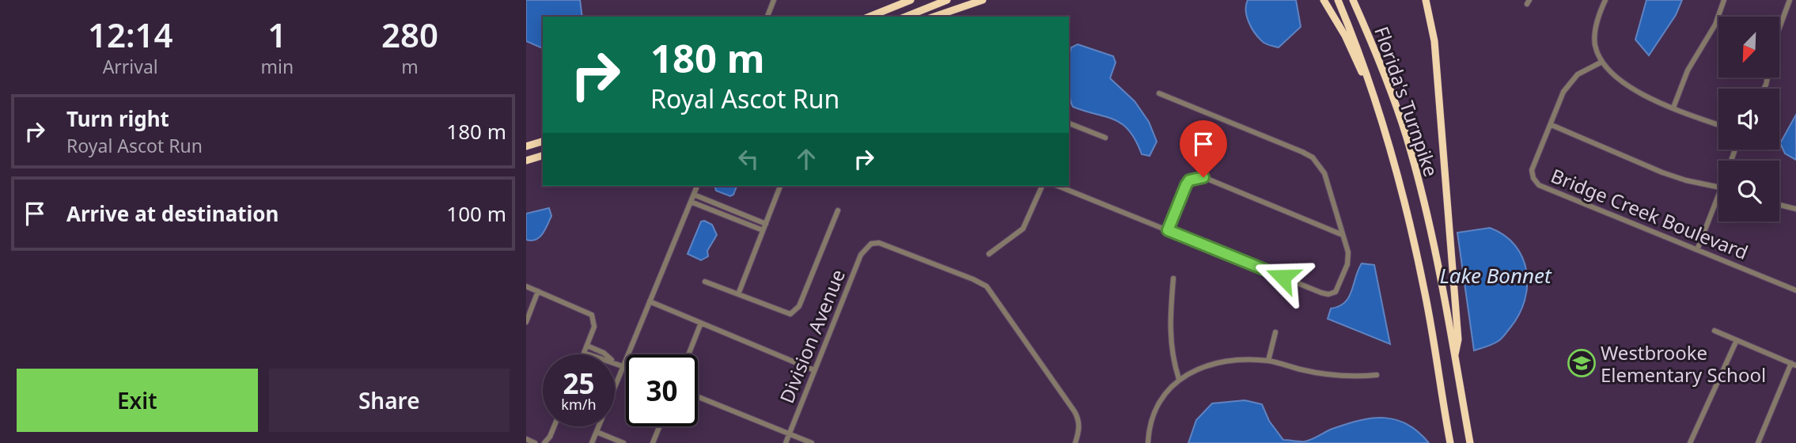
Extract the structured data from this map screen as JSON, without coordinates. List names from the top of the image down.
{
  "streets": {
    "highway": ["Florida's Turnpike"],
    "street": ["Bridge Creek Boulevard", "Division Avenue"]
  },
  "water": ["Lake Bonnet"],
  "places": {
    "school or university": ["Westbrooke Elementary School"]
  },
  "north": "bottom left",
  "page": {
    "eta": [
      "12:14",
      "Arrival",
      "1",
      "min",
      "280",
      "m"
    ],
    "turn": ["180 m", "Royal Ascot Run"],
    "list": [
      {
        "name": "Turn right",
        "note": "Royal Ascot Run",
        "value": "180 m"
      },
      {
        "name": "Arrive at destination",
        "value": "100 m"
      }
    ],
    "speed": "25 km/h",
    "limit": "30",
    "buttons": ["Exit", "Share"]
  }
}
